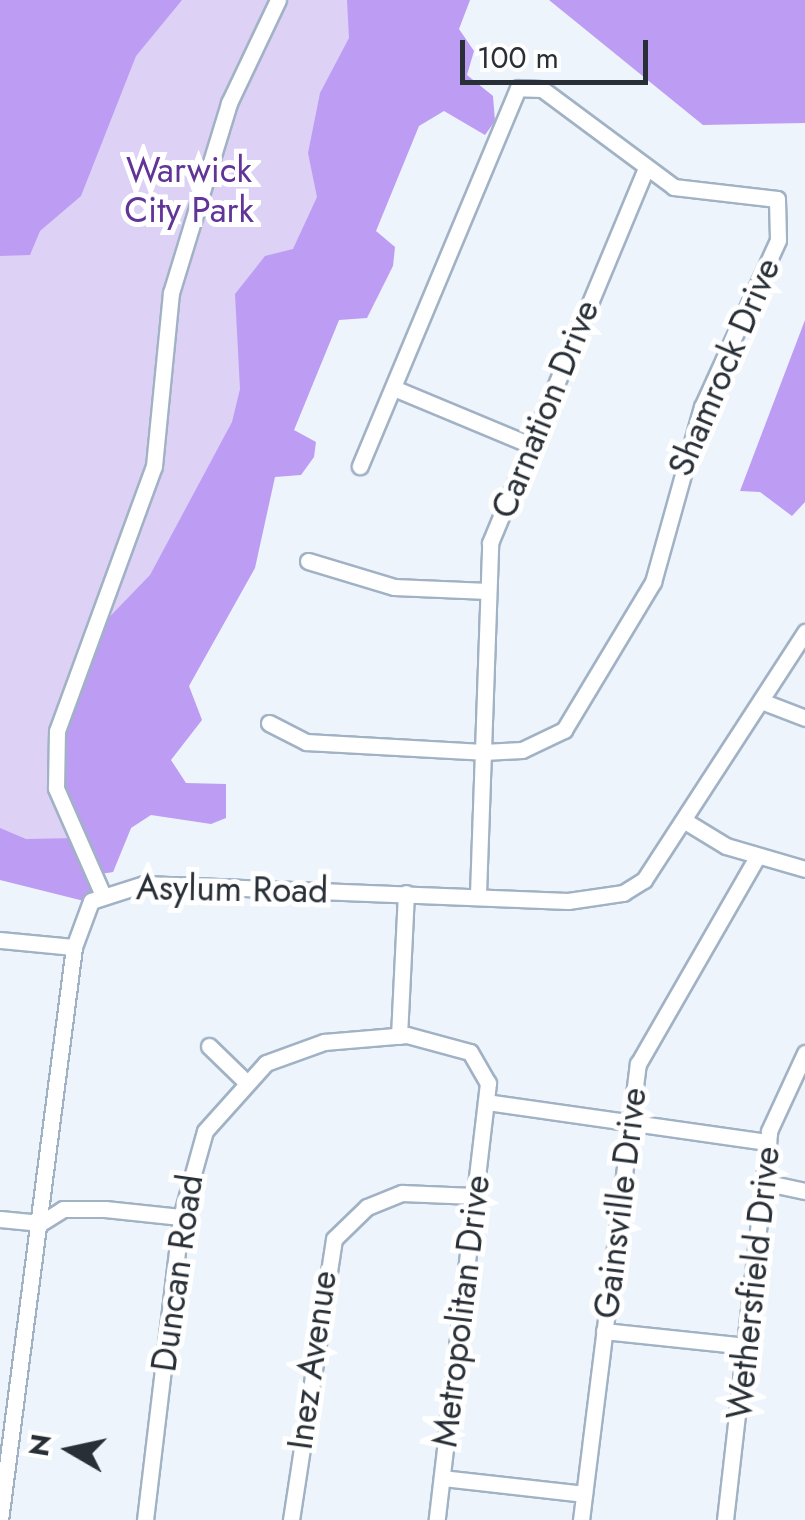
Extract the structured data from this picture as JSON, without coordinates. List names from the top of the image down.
{
  "streets": {
    "street": [
      "Shamrock Drive",
      "Carnation Drive",
      "Asylum Road",
      "Gainsville Drive",
      "Duncan Road",
      "Wethersfield Drive",
      "Metropolitan Drive",
      "Inez Avenue"
    ]
  },
  "crossings": [
    ["Shamrock Drive", "Carnation Drive"],
    ["Carnation Drive", "Asylum Road"],
    ["Duncan Road", "Metropolitan Drive"],
    ["Metropolitan Drive", "Inez Avenue"]
  ],
  "parks": ["Warwick City Park"],
  "scale_bar": "100 m",
  "north": "left"
}
